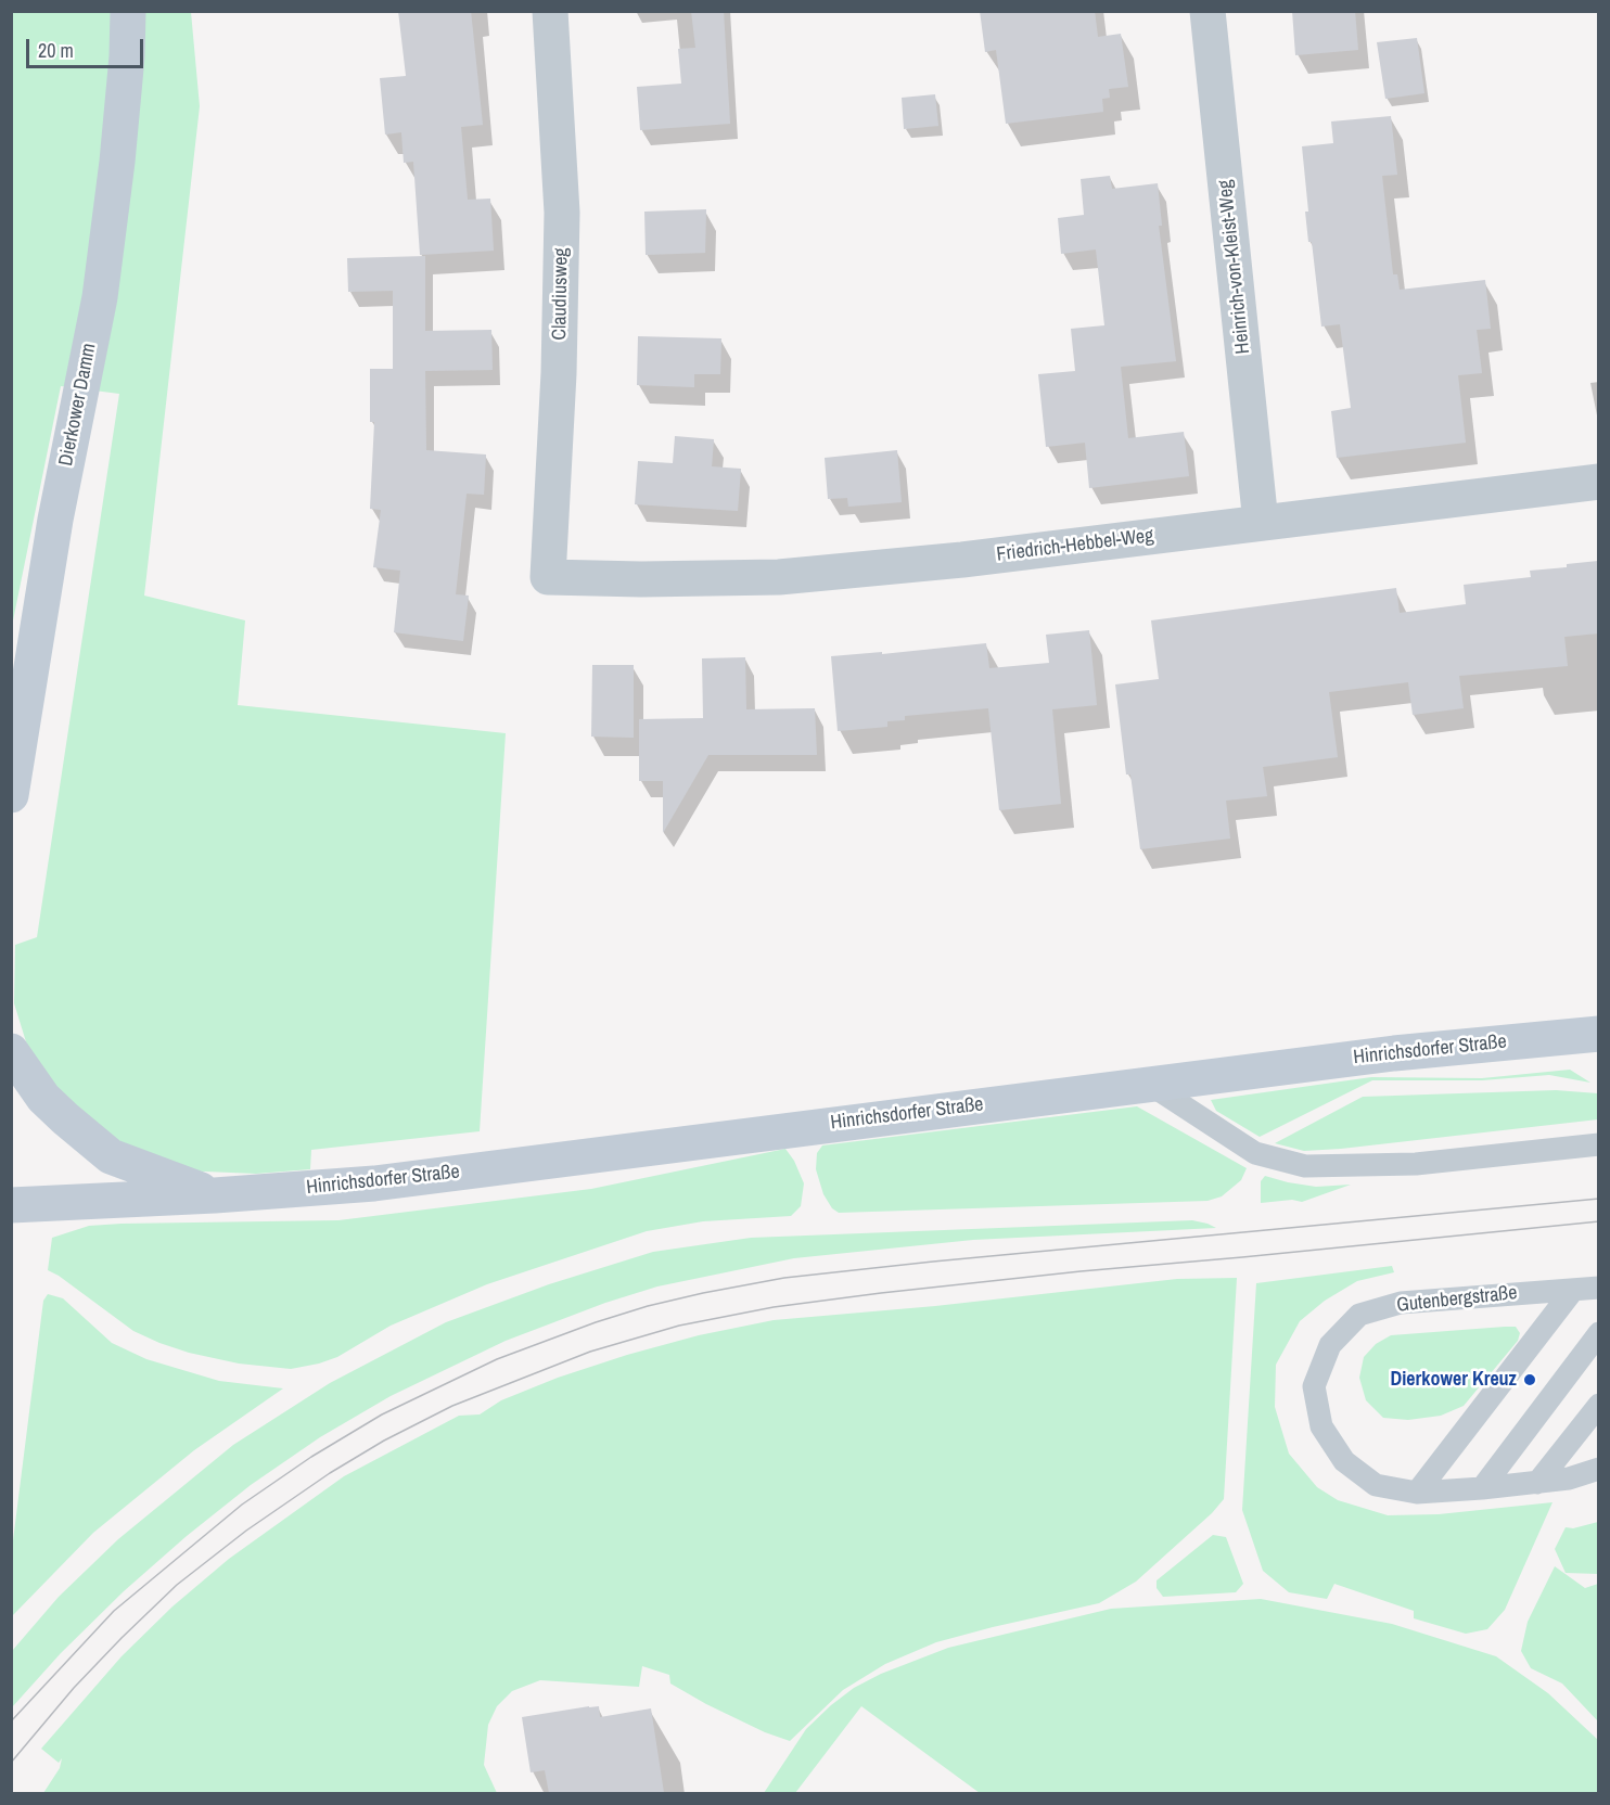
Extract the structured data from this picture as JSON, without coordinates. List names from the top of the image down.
{
  "streets": {
    "street": [
      "Heinrich-von-Kleist-Weg",
      "Claudiusweg",
      "Dierkower Damm",
      "Friedrich-Hebbel-Weg",
      "Hinrichsdorfer Straße"
    ],
    "lane": ["Gutenbergstraße"]
  },
  "crossings": [
    ["Heinrich-von-Kleist-Weg", "Friedrich-Hebbel-Weg"],
    ["Claudiusweg", "Friedrich-Hebbel-Weg"]
  ],
  "places": ["Dierkower Kreuz"],
  "scale_bar": "20 m"
}
